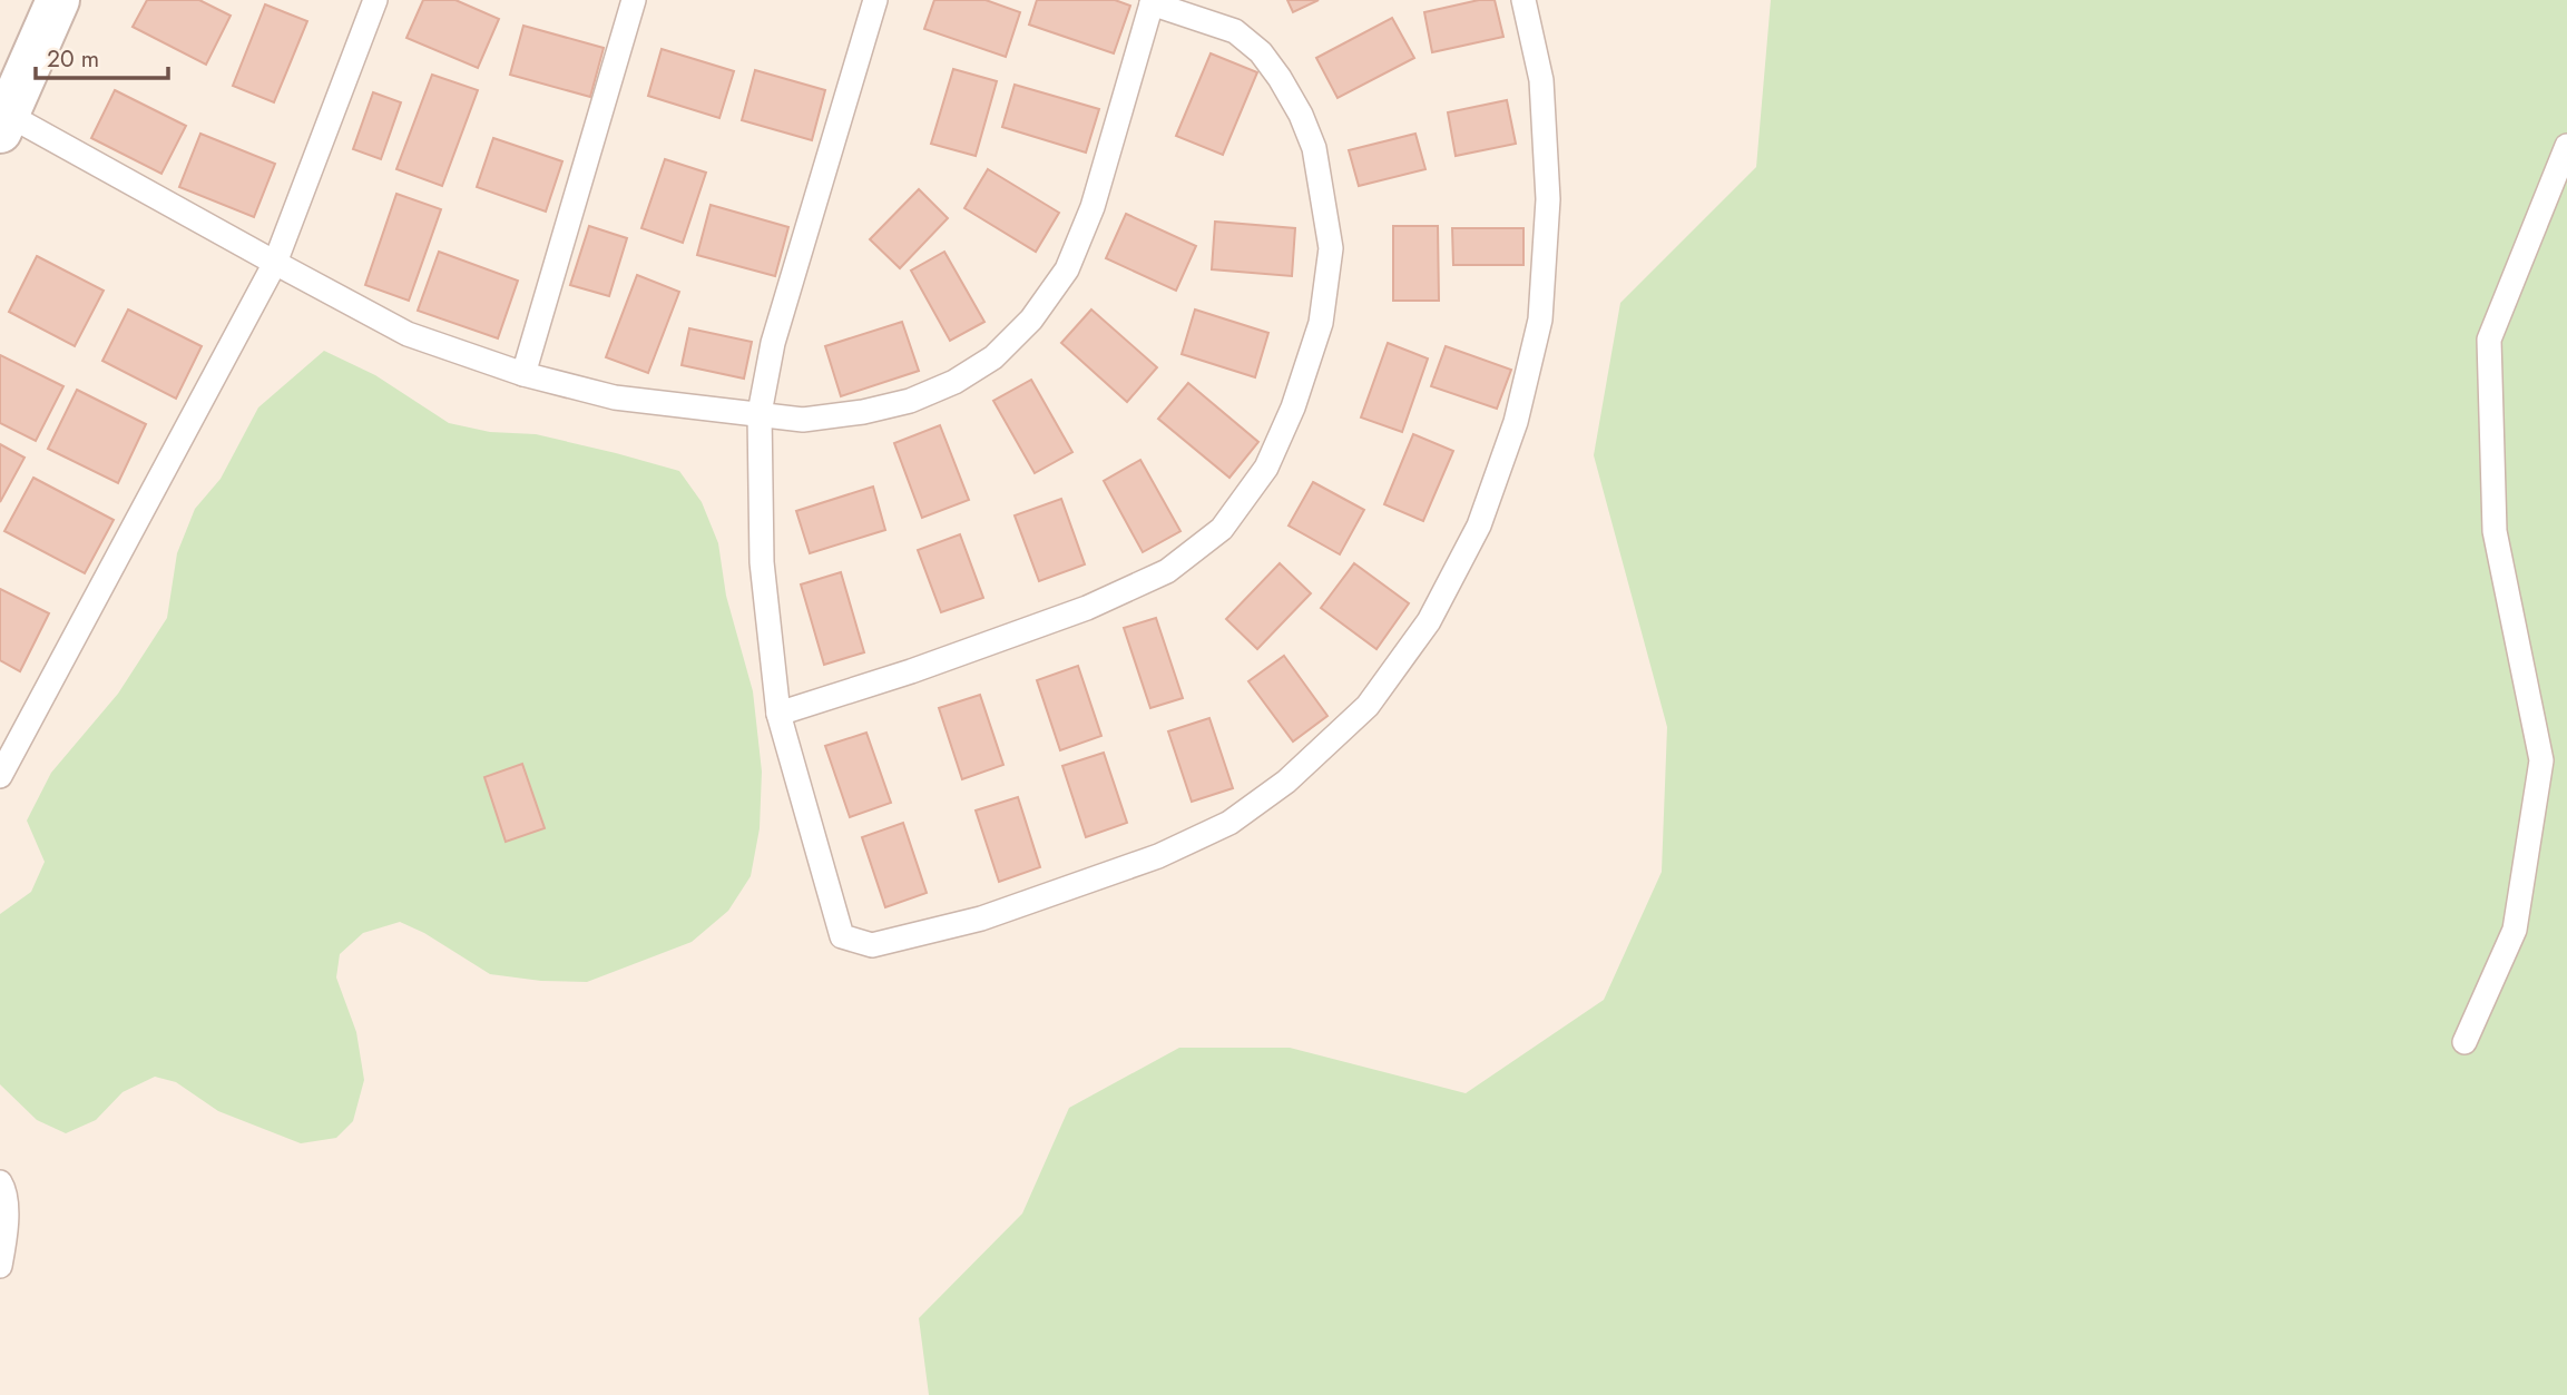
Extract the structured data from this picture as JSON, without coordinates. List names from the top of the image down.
{
  "scale_bar": "20 m"
}
